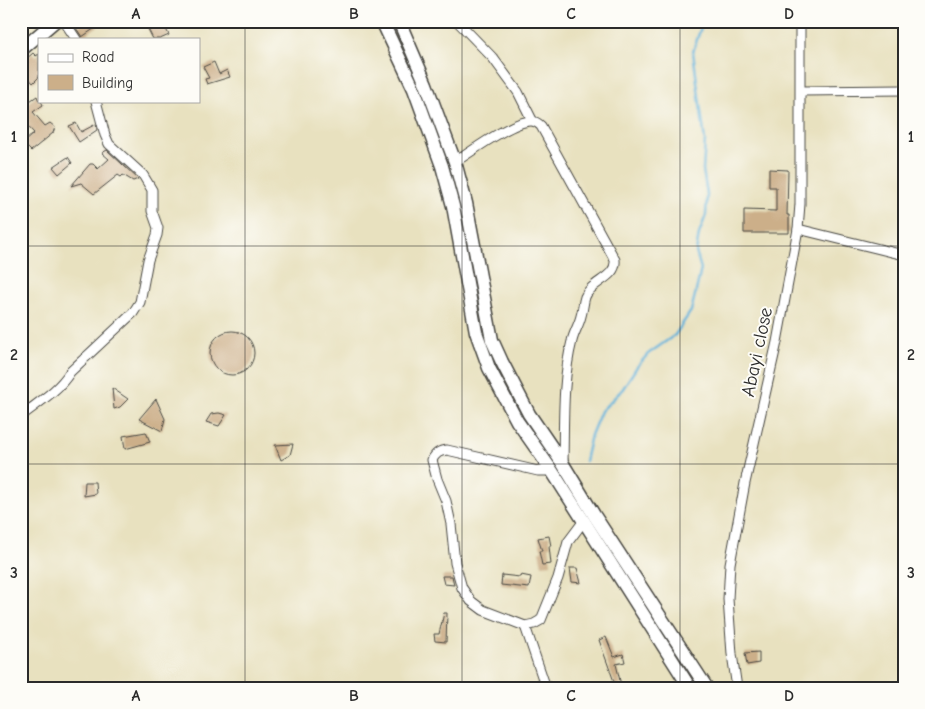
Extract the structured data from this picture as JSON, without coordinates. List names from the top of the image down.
{
  "streets": {
    "street": ["Abayi close"]
  },
  "legend": ["Road", "Building"],
  "grid": {
    "columns": [
      "A",
      "B",
      "C",
      "D"
    ],
    "rows": ["1", "2", "3"]
  }
}
